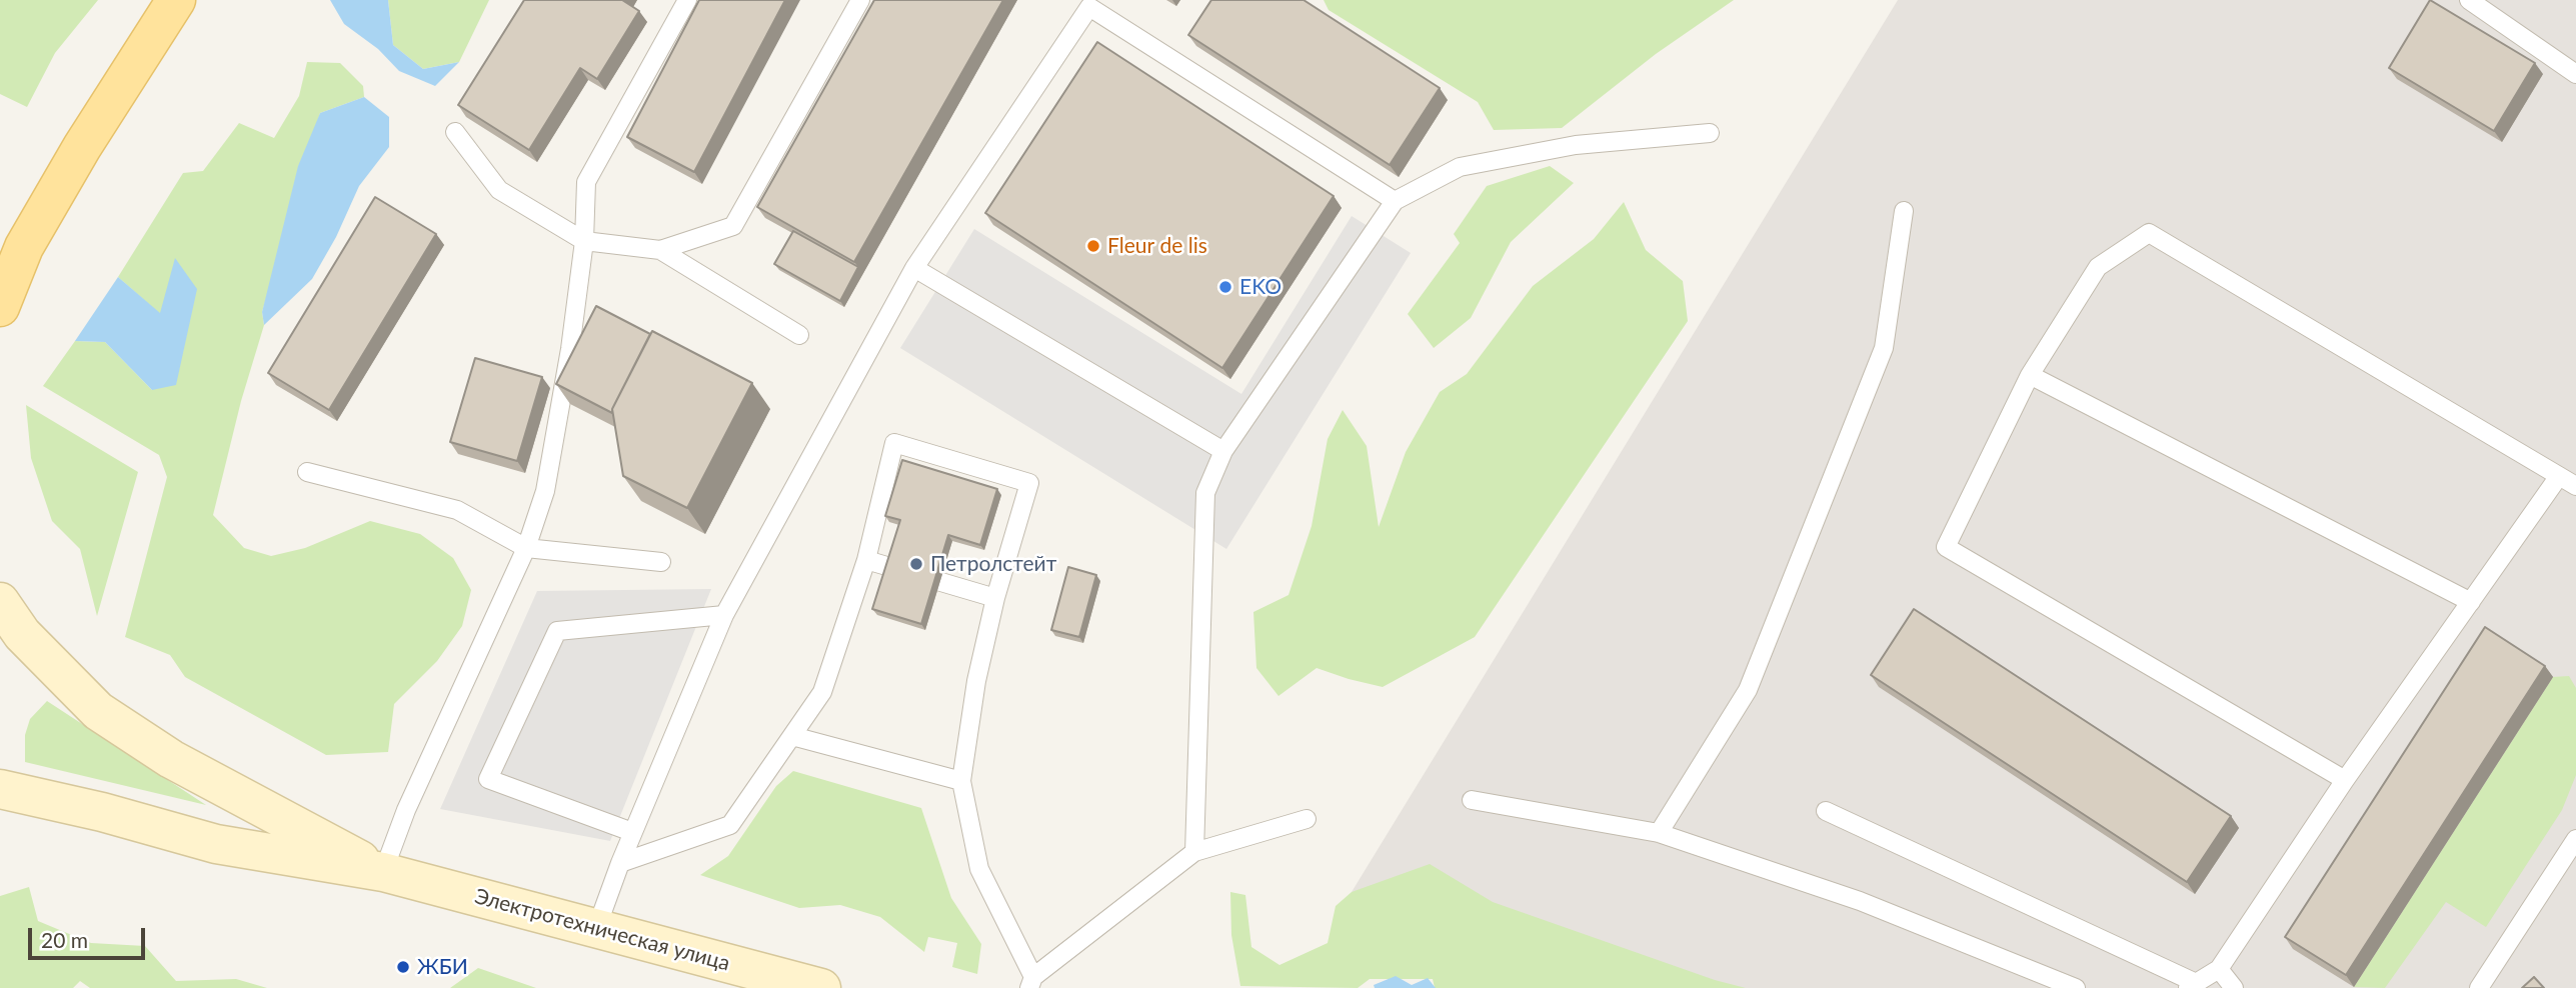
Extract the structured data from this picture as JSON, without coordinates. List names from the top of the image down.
{
  "streets": {
    "main road": ["Электротехническая улица"]
  },
  "places": [
    "Fleur de lis",
    "EKO",
    "Петролстейт",
    "ЖБИ"
  ],
  "scale_bar": "20 m"
}
